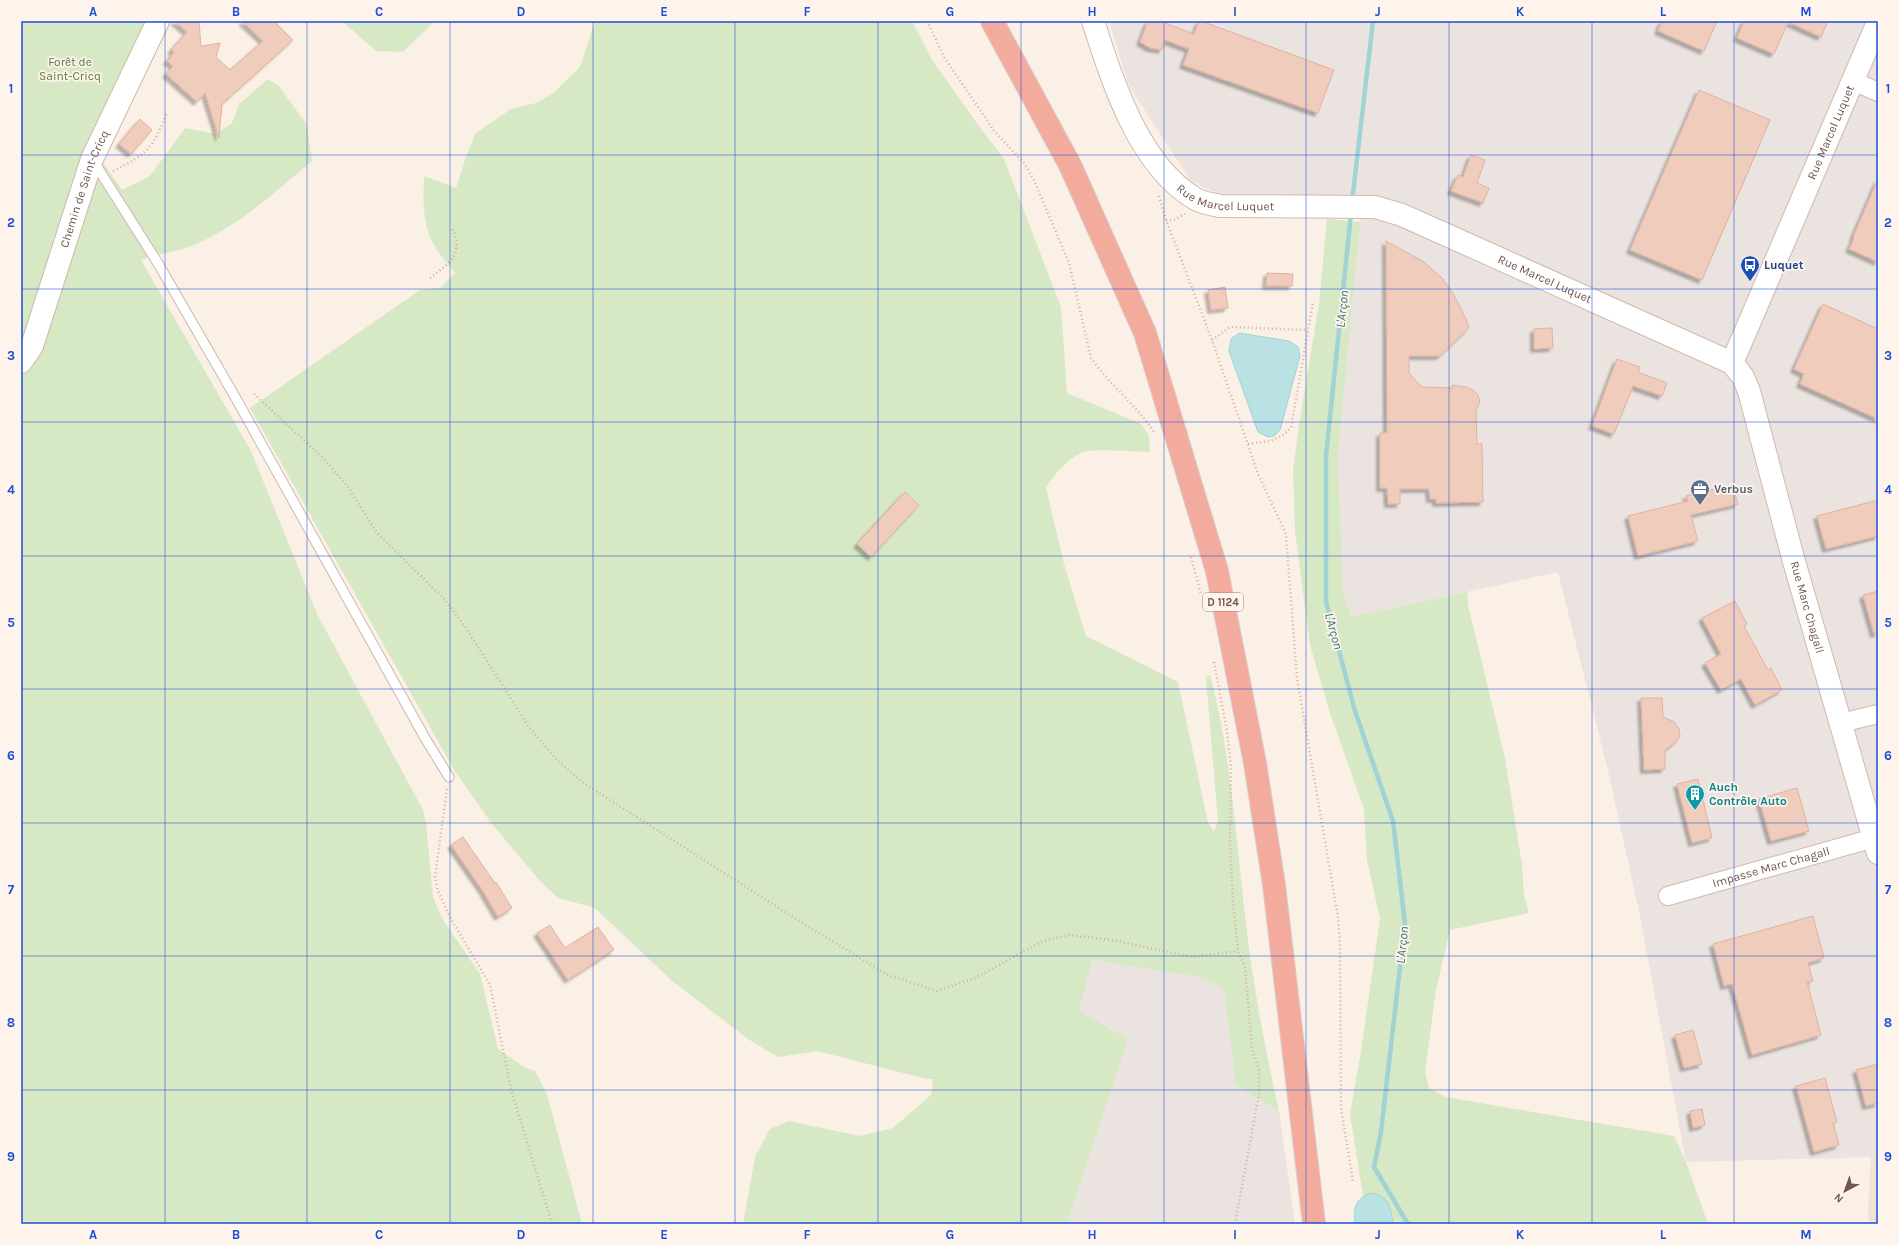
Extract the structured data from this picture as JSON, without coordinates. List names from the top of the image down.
{
  "streets": {
    "highway": ["D 1124"],
    "street": [
      "Rue Marcel Luquet",
      "Chemin de Saint-Cricq",
      "Rue Marc Chagall",
      "Impasse Marc Chagall"
    ]
  },
  "crossings": [
    ["Rue Marcel Luquet", "Rue Marc Chagall"],
    ["Rue Marc Chagall", "Impasse Marc Chagall"]
  ],
  "water": ["L'Arçon"],
  "parks": ["Forêt de Saint-Cricq"],
  "places": {
    "bus stop": ["Luquet"],
    "office": ["Verbus"],
    "building": ["Auch Contrôle Auto"]
  },
  "north": "bottom left",
  "grid": {
    "columns": [
      "A",
      "B",
      "C",
      "D",
      "E",
      "F",
      "G",
      "H",
      "I",
      "J",
      "K",
      "L",
      "M"
    ],
    "rows": [
      "1",
      "2",
      "3",
      "4",
      "5",
      "6",
      "7",
      "8",
      "9"
    ]
  }
}
